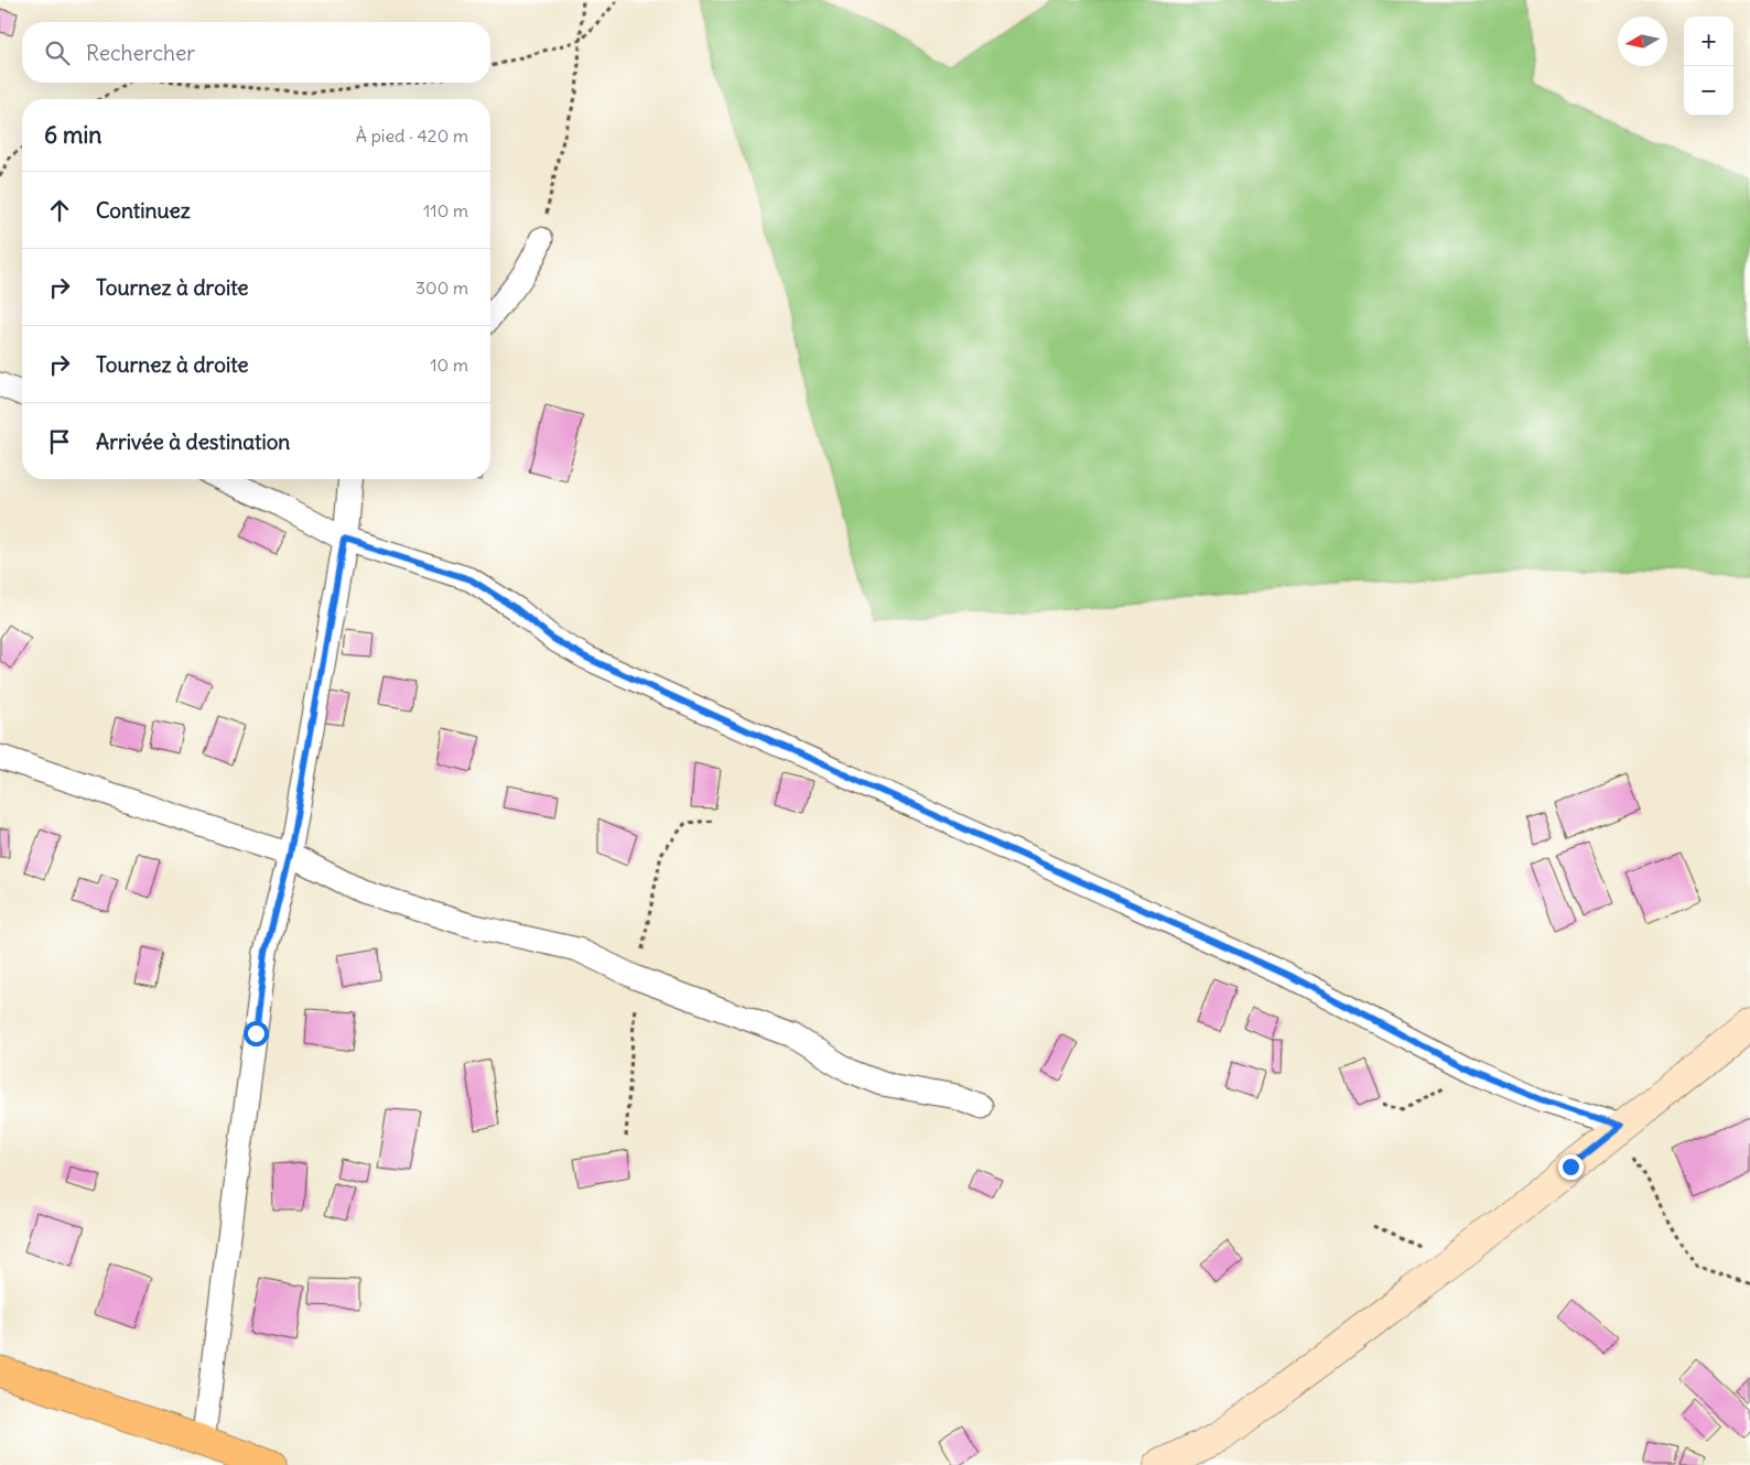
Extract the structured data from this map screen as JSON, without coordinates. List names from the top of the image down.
{
  "north": "left",
  "page": {
    "map_buttons": ["+", "−"],
    "search": "Rechercher",
    "heading": ["6 min", "À pied · 420 m"],
    "list": [
      ["Continuez", "110 m"],
      ["Tournez à droite", "300 m"],
      ["Tournez à droite", "10 m"],
      "Arrivée à destination"
    ]
  }
}
